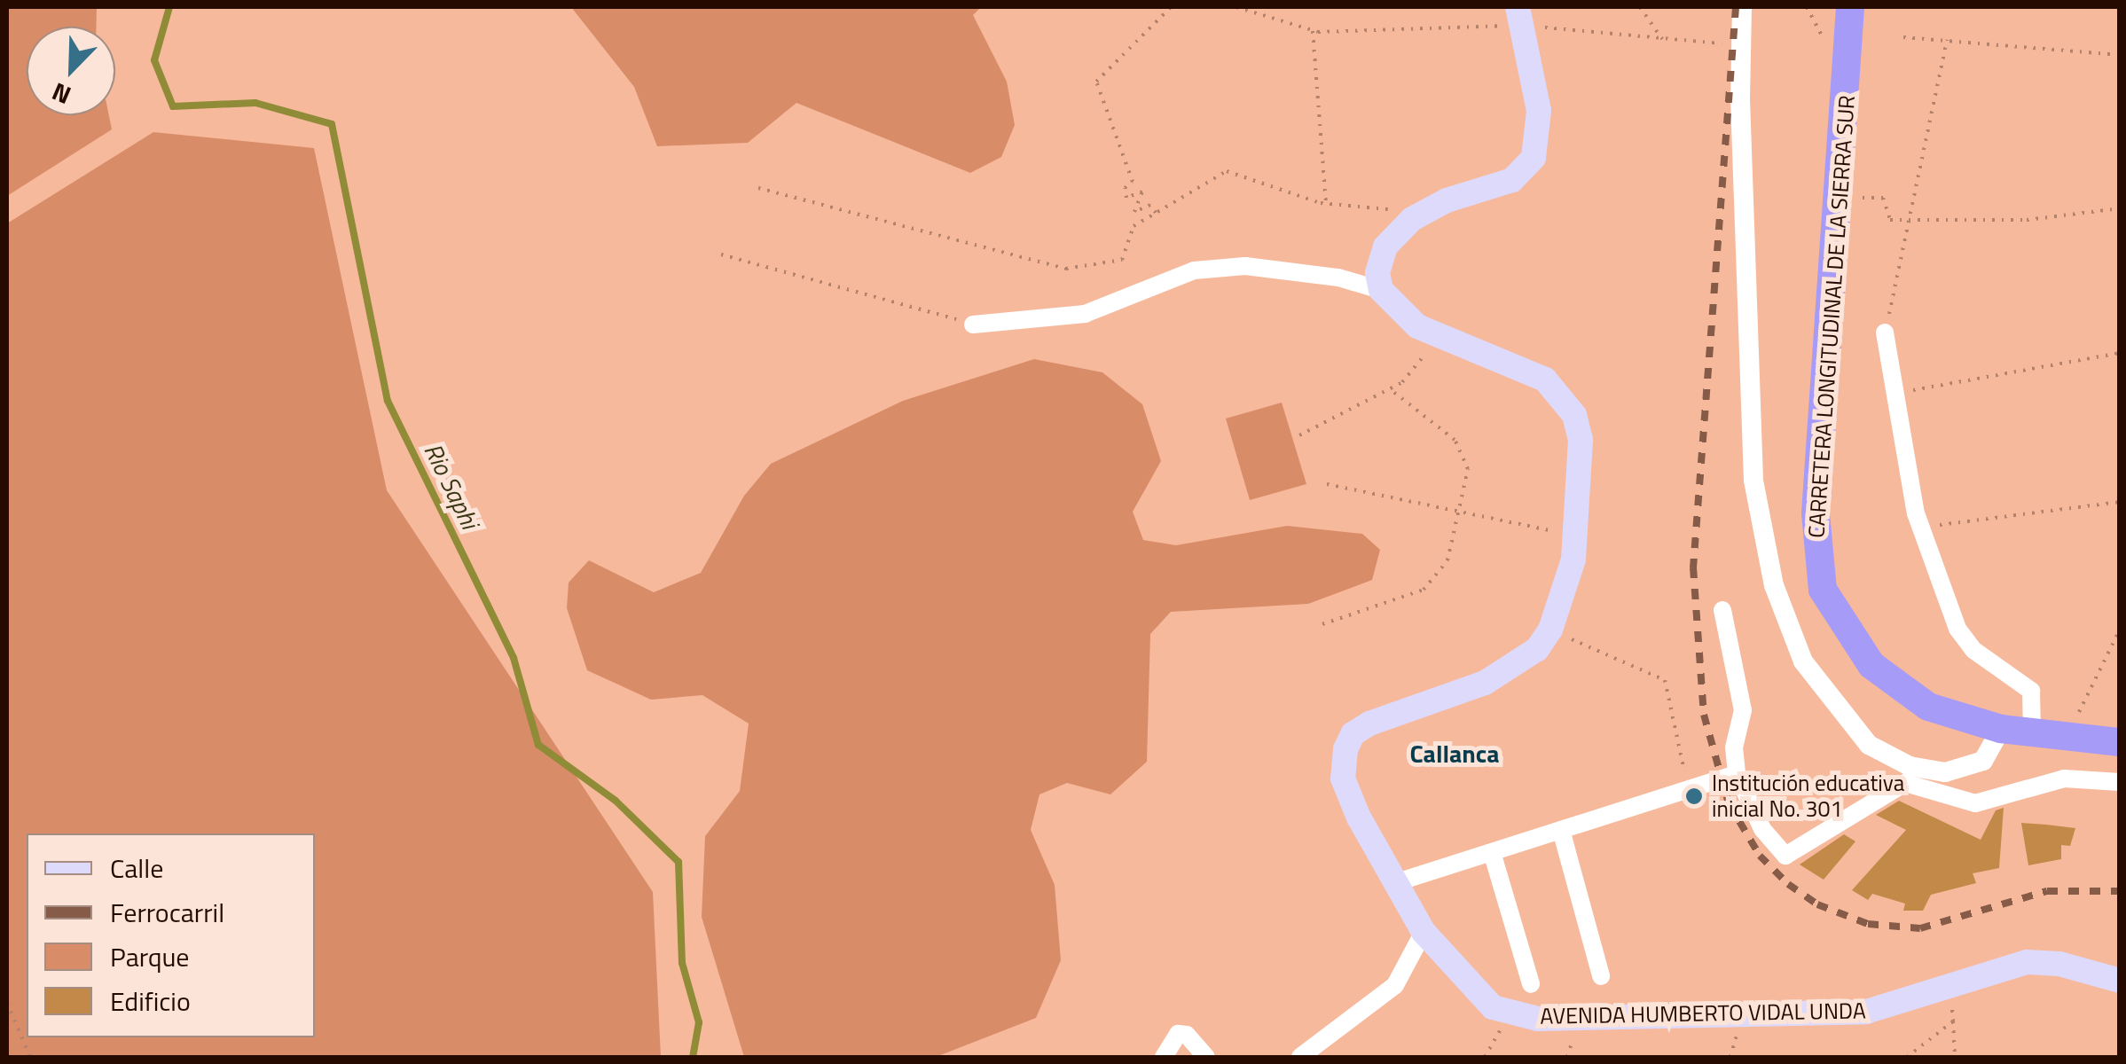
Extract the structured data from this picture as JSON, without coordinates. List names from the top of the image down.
{
  "streets": {
    "highway": ["CARRETERA LONGITUDINAL DE LA SIERRA SUR"],
    "main road": ["AVENIDA HUMBERTO VIDAL UNDA"]
  },
  "districts": ["Callanca"],
  "water": ["Rio Saphi"],
  "places": ["Institución educativa inicial No. 301"],
  "legend": [
    "Calle",
    "Ferrocarril",
    "Parque",
    "Edificio"
  ],
  "north": "bottom left"
}
